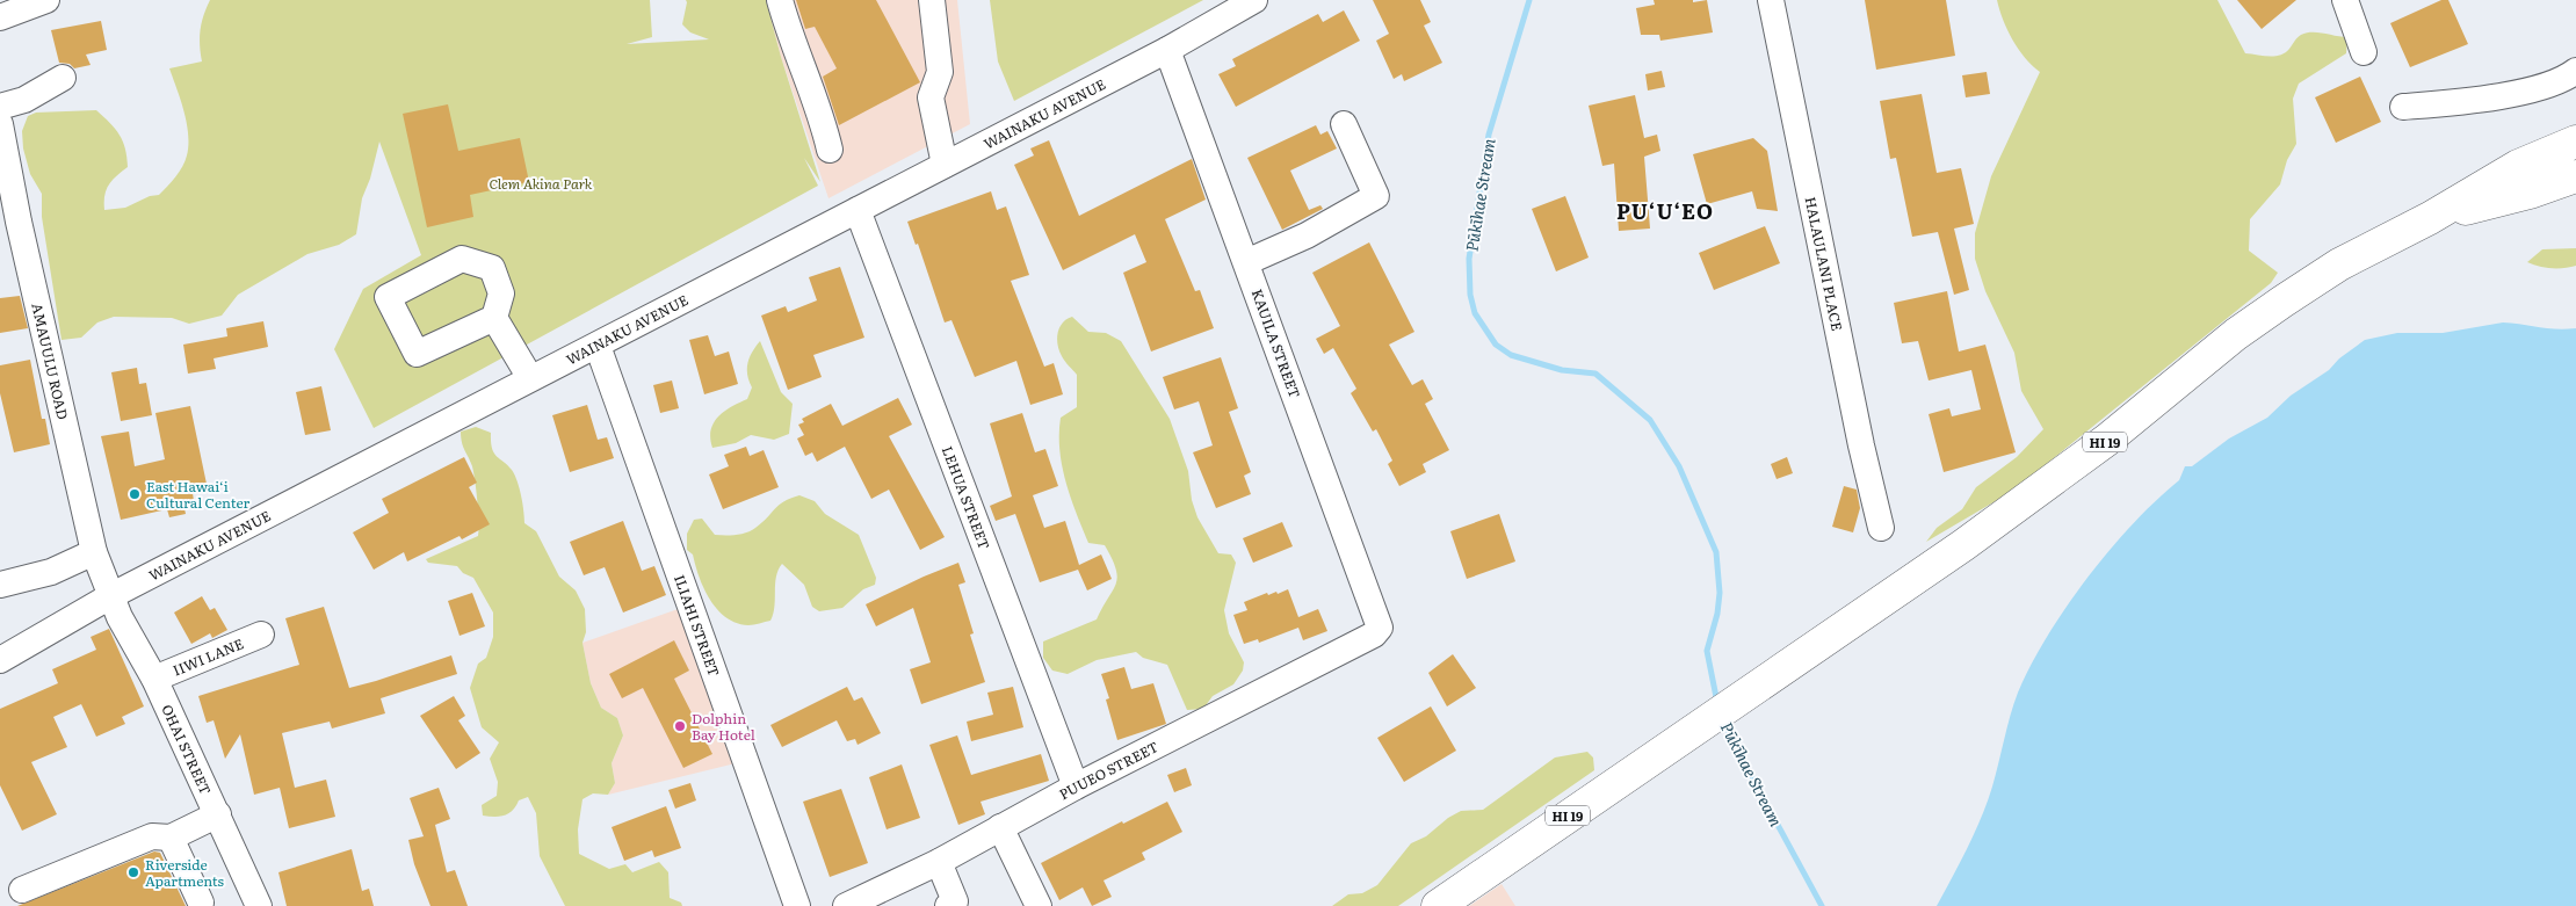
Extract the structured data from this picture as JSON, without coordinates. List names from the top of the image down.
{
  "streets": {
    "main road": ["HI 19"],
    "street": [
      "WAINAKU AVENUE",
      "HALAULANI PLACE",
      "KAUILA STREET",
      "AMAUULU ROAD",
      "LEHUA STREET",
      "ILIAHI STREET",
      "IIWI LANE",
      "OHAI STREET",
      "PUUEO STREET"
    ]
  },
  "crossings": [
    ["WAINAKU AVENUE", "KAUILA STREET"],
    ["WAINAKU AVENUE", "AMAUULU ROAD"],
    ["WAINAKU AVENUE", "LEHUA STREET"],
    ["WAINAKU AVENUE", "ILIAHI STREET"],
    ["WAINAKU AVENUE", "OHAI STREET"],
    ["KAUILA STREET", "PUUEO STREET"],
    ["AMAUULU ROAD", "OHAI STREET"],
    ["LEHUA STREET", "PUUEO STREET"],
    ["IIWI LANE", "OHAI STREET"]
  ],
  "districts": ["PU‘U‘EO"],
  "water": ["Pūkīhae Stream"],
  "parks": ["Clem Akina Park"],
  "places": ["East Hawai‘i Cultural Center", "Dolphin Bay Hotel", "Riverside Apartments"]
}
